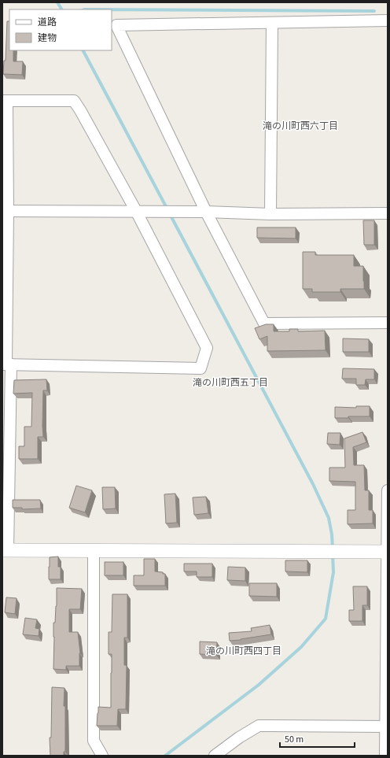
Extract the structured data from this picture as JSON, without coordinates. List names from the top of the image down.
{
  "districts": ["滝の川町西六丁目", "滝の川町西五丁目", "滝の川町西四丁目"],
  "legend": ["道路", "建物"],
  "scale_bar": "50 m"
}
